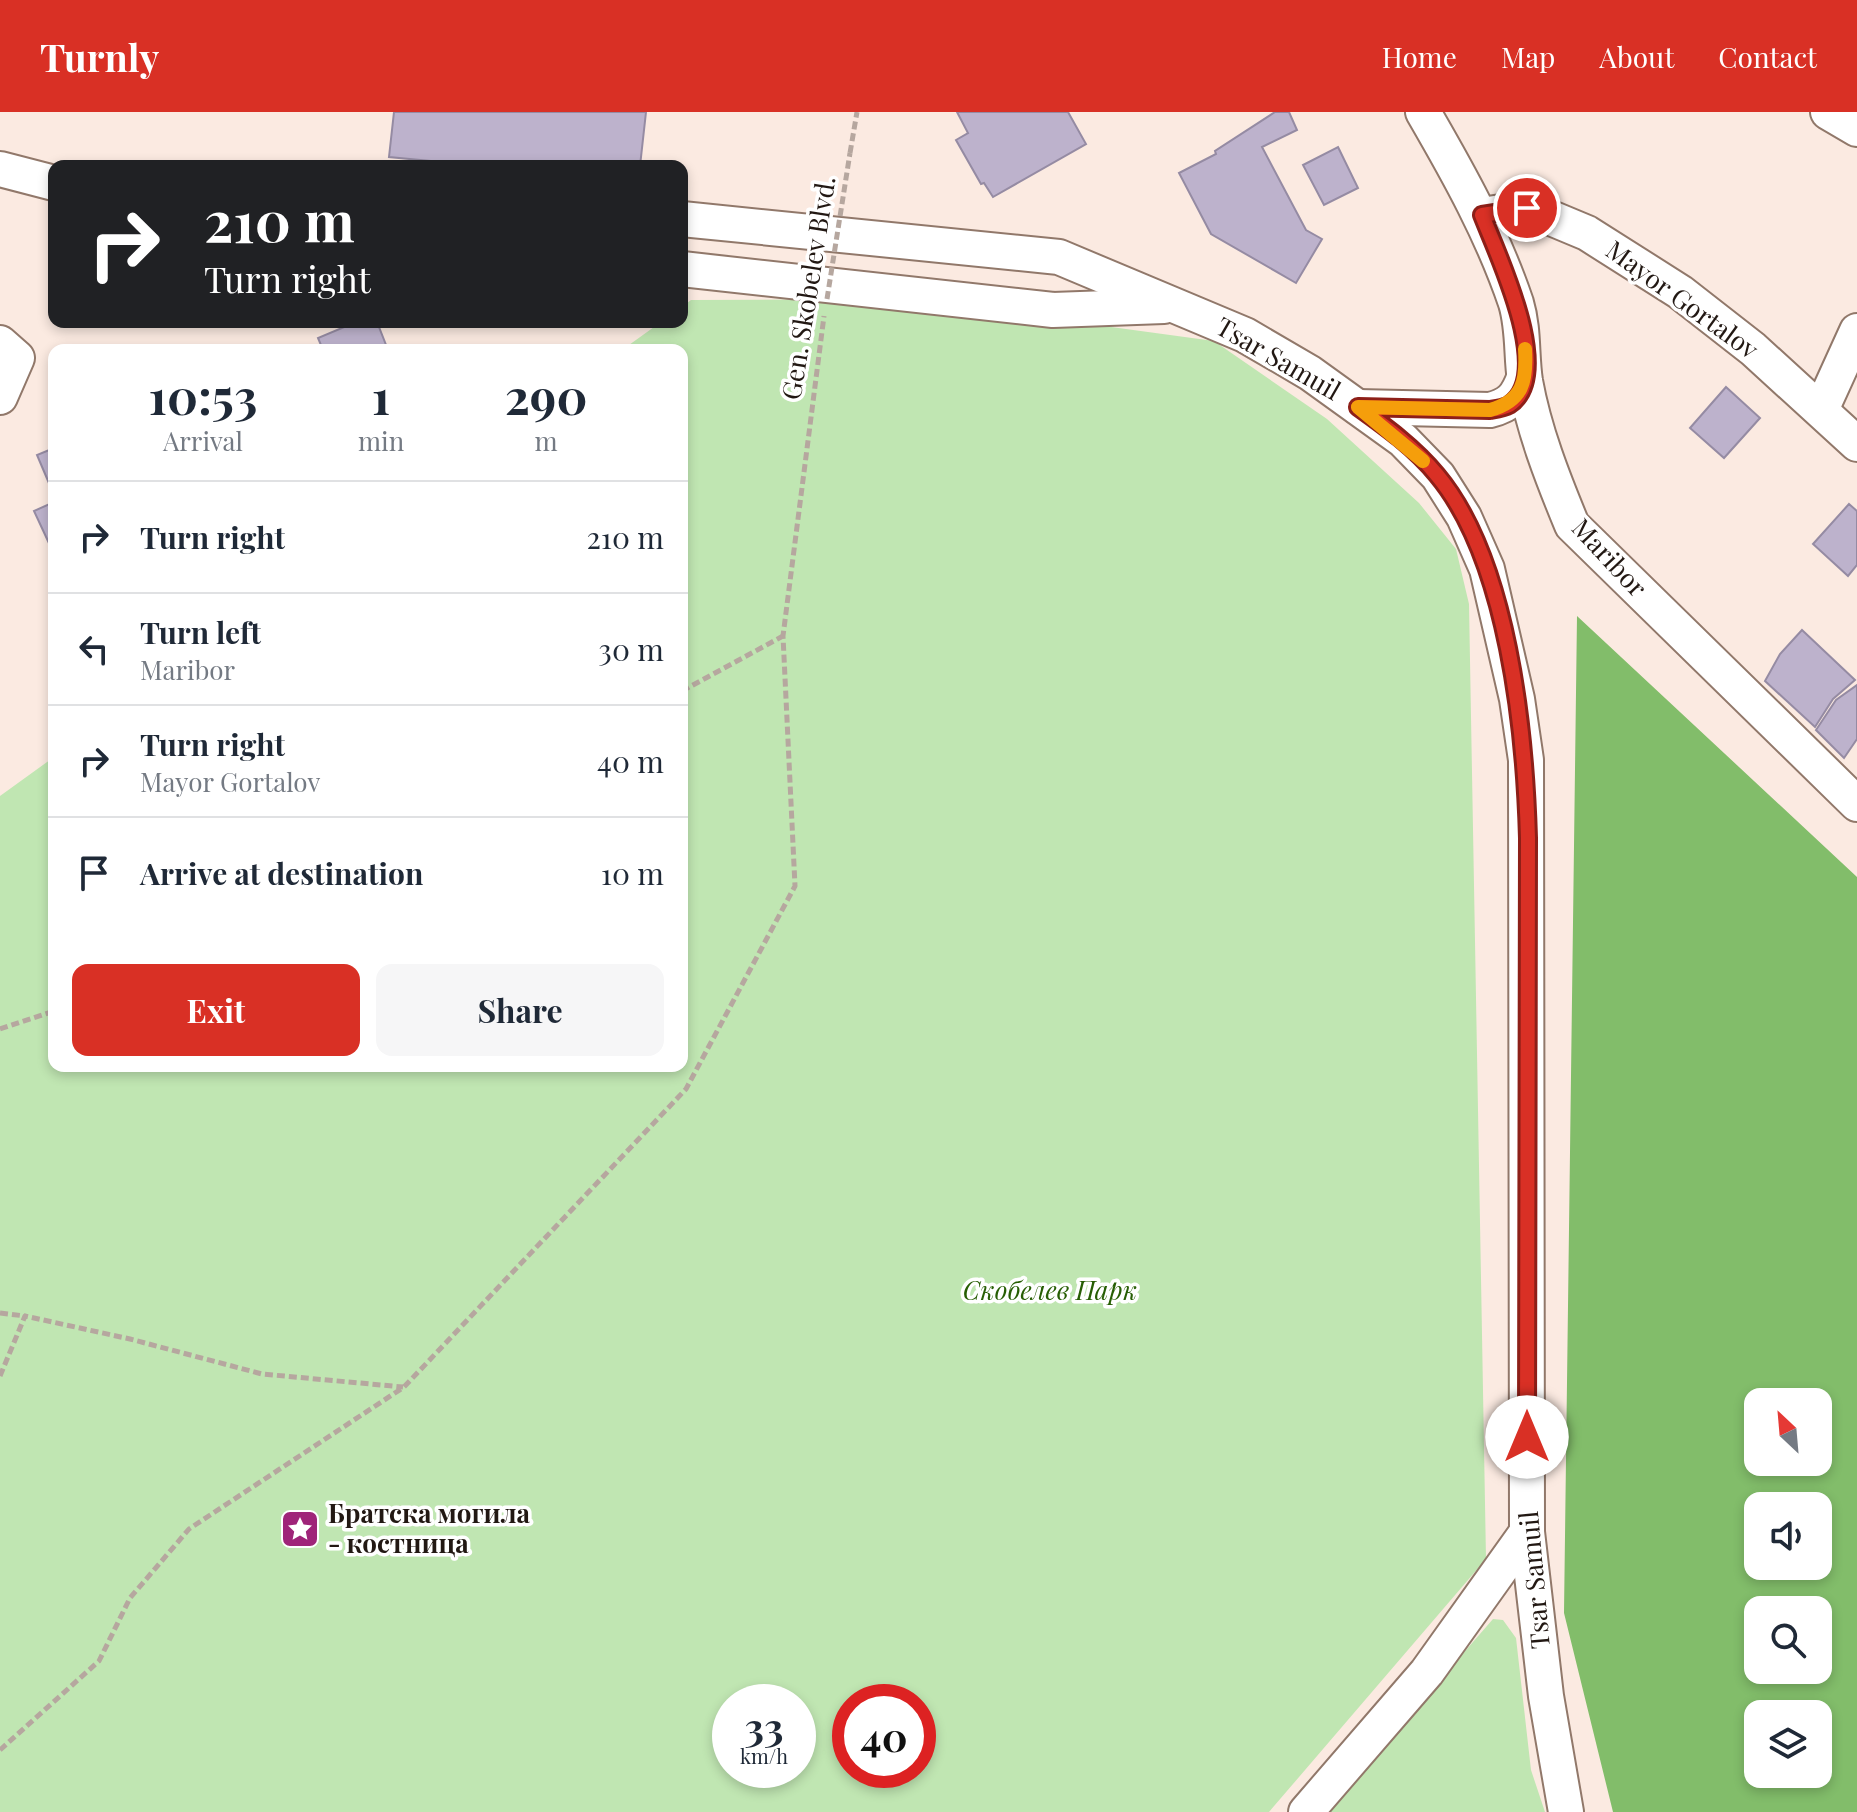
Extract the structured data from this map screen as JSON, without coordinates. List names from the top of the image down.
{
  "streets": {
    "street": ["Mayor Gortalov", "Tsar Samuil", "Maribor"],
    "path": ["Gen. Skobelev Blvd."]
  },
  "crossings": [
    ["Mayor Gortalov", "Maribor"]
  ],
  "parks": ["Скобелев Парк"],
  "places": {
    "place": ["Братска могила - костница"]
  },
  "north": "top left",
  "page": {
    "header": "Turnly",
    "nav": [
      "Home",
      "Map",
      "About",
      "Contact"
    ],
    "turn": ["210 m", "Turn right"],
    "eta": [
      "10:53",
      "Arrival",
      "1",
      "min",
      "290",
      "m"
    ],
    "list": [
      {
        "name": "Turn right",
        "value": "210 m"
      },
      {
        "name": "Turn left",
        "note": "Maribor",
        "value": "30 m"
      },
      {
        "name": "Turn right",
        "note": "Mayor Gortalov",
        "value": "40 m"
      },
      {
        "name": "Arrive at destination",
        "value": "10 m"
      }
    ],
    "buttons": ["Exit", "Share"],
    "speed": "33 km/h",
    "limit": "40"
  }
}
